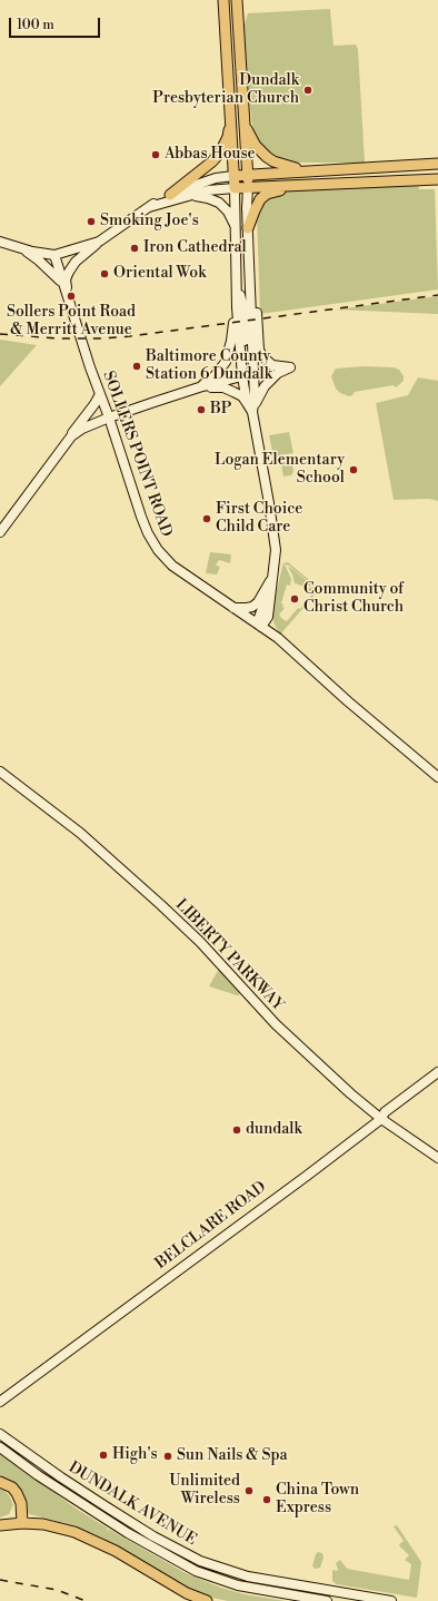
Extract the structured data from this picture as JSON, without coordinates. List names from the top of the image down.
{
  "streets": {
    "street": [
      "SOLLERS POINT ROAD",
      "LIBERTY PARKWAY",
      "BELCLARE ROAD",
      "DUNDALK AVENUE"
    ]
  },
  "crossings": [
    ["LIBERTY PARKWAY", "BELCLARE ROAD"]
  ],
  "places": [
    "Dundalk Presbyterian Church",
    "Abbas House",
    "Smoking Joe's",
    "Iron Cathedral",
    "Oriental Wok",
    "Sollers Point Road & Merritt Avenue",
    "Baltimore County Station 6 Dundalk",
    "BP",
    "Logan Elementary School",
    "First Choice Child Care",
    "Community of Christ Church",
    "dundalk",
    "High's",
    "Sun Nails & Spa",
    "Unlimited Wireless",
    "China Town Express"
  ],
  "scale_bar": "100 m"
}
